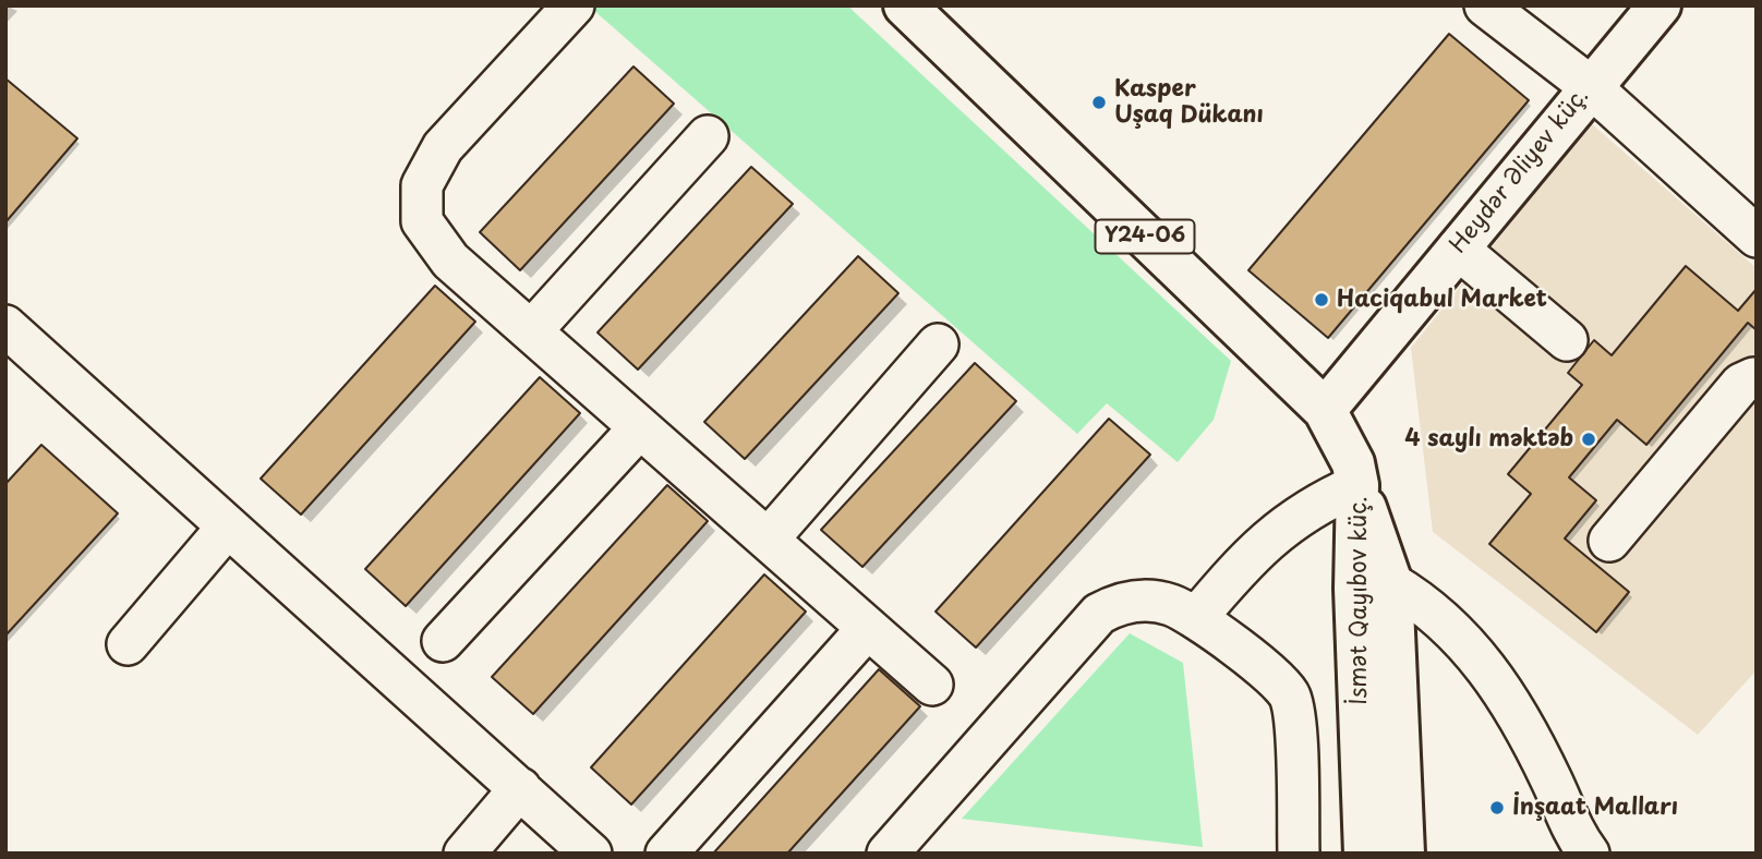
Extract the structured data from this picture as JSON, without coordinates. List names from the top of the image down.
{
  "streets": {
    "main road": ["Heydər Əliyev küç.", "Y24-06", "İsmət Qayıbov küç."]
  },
  "crossings": [
    ["Heydər Əliyev küç.", "Y24-06"],
    ["Y24-06", "İsmət Qayıbov küç."]
  ],
  "places": [
    "Kasper Uşaq Dükanı",
    "Haciqabul Market",
    "4 saylı məktəb",
    "İnşaat Malları"
  ]
}
